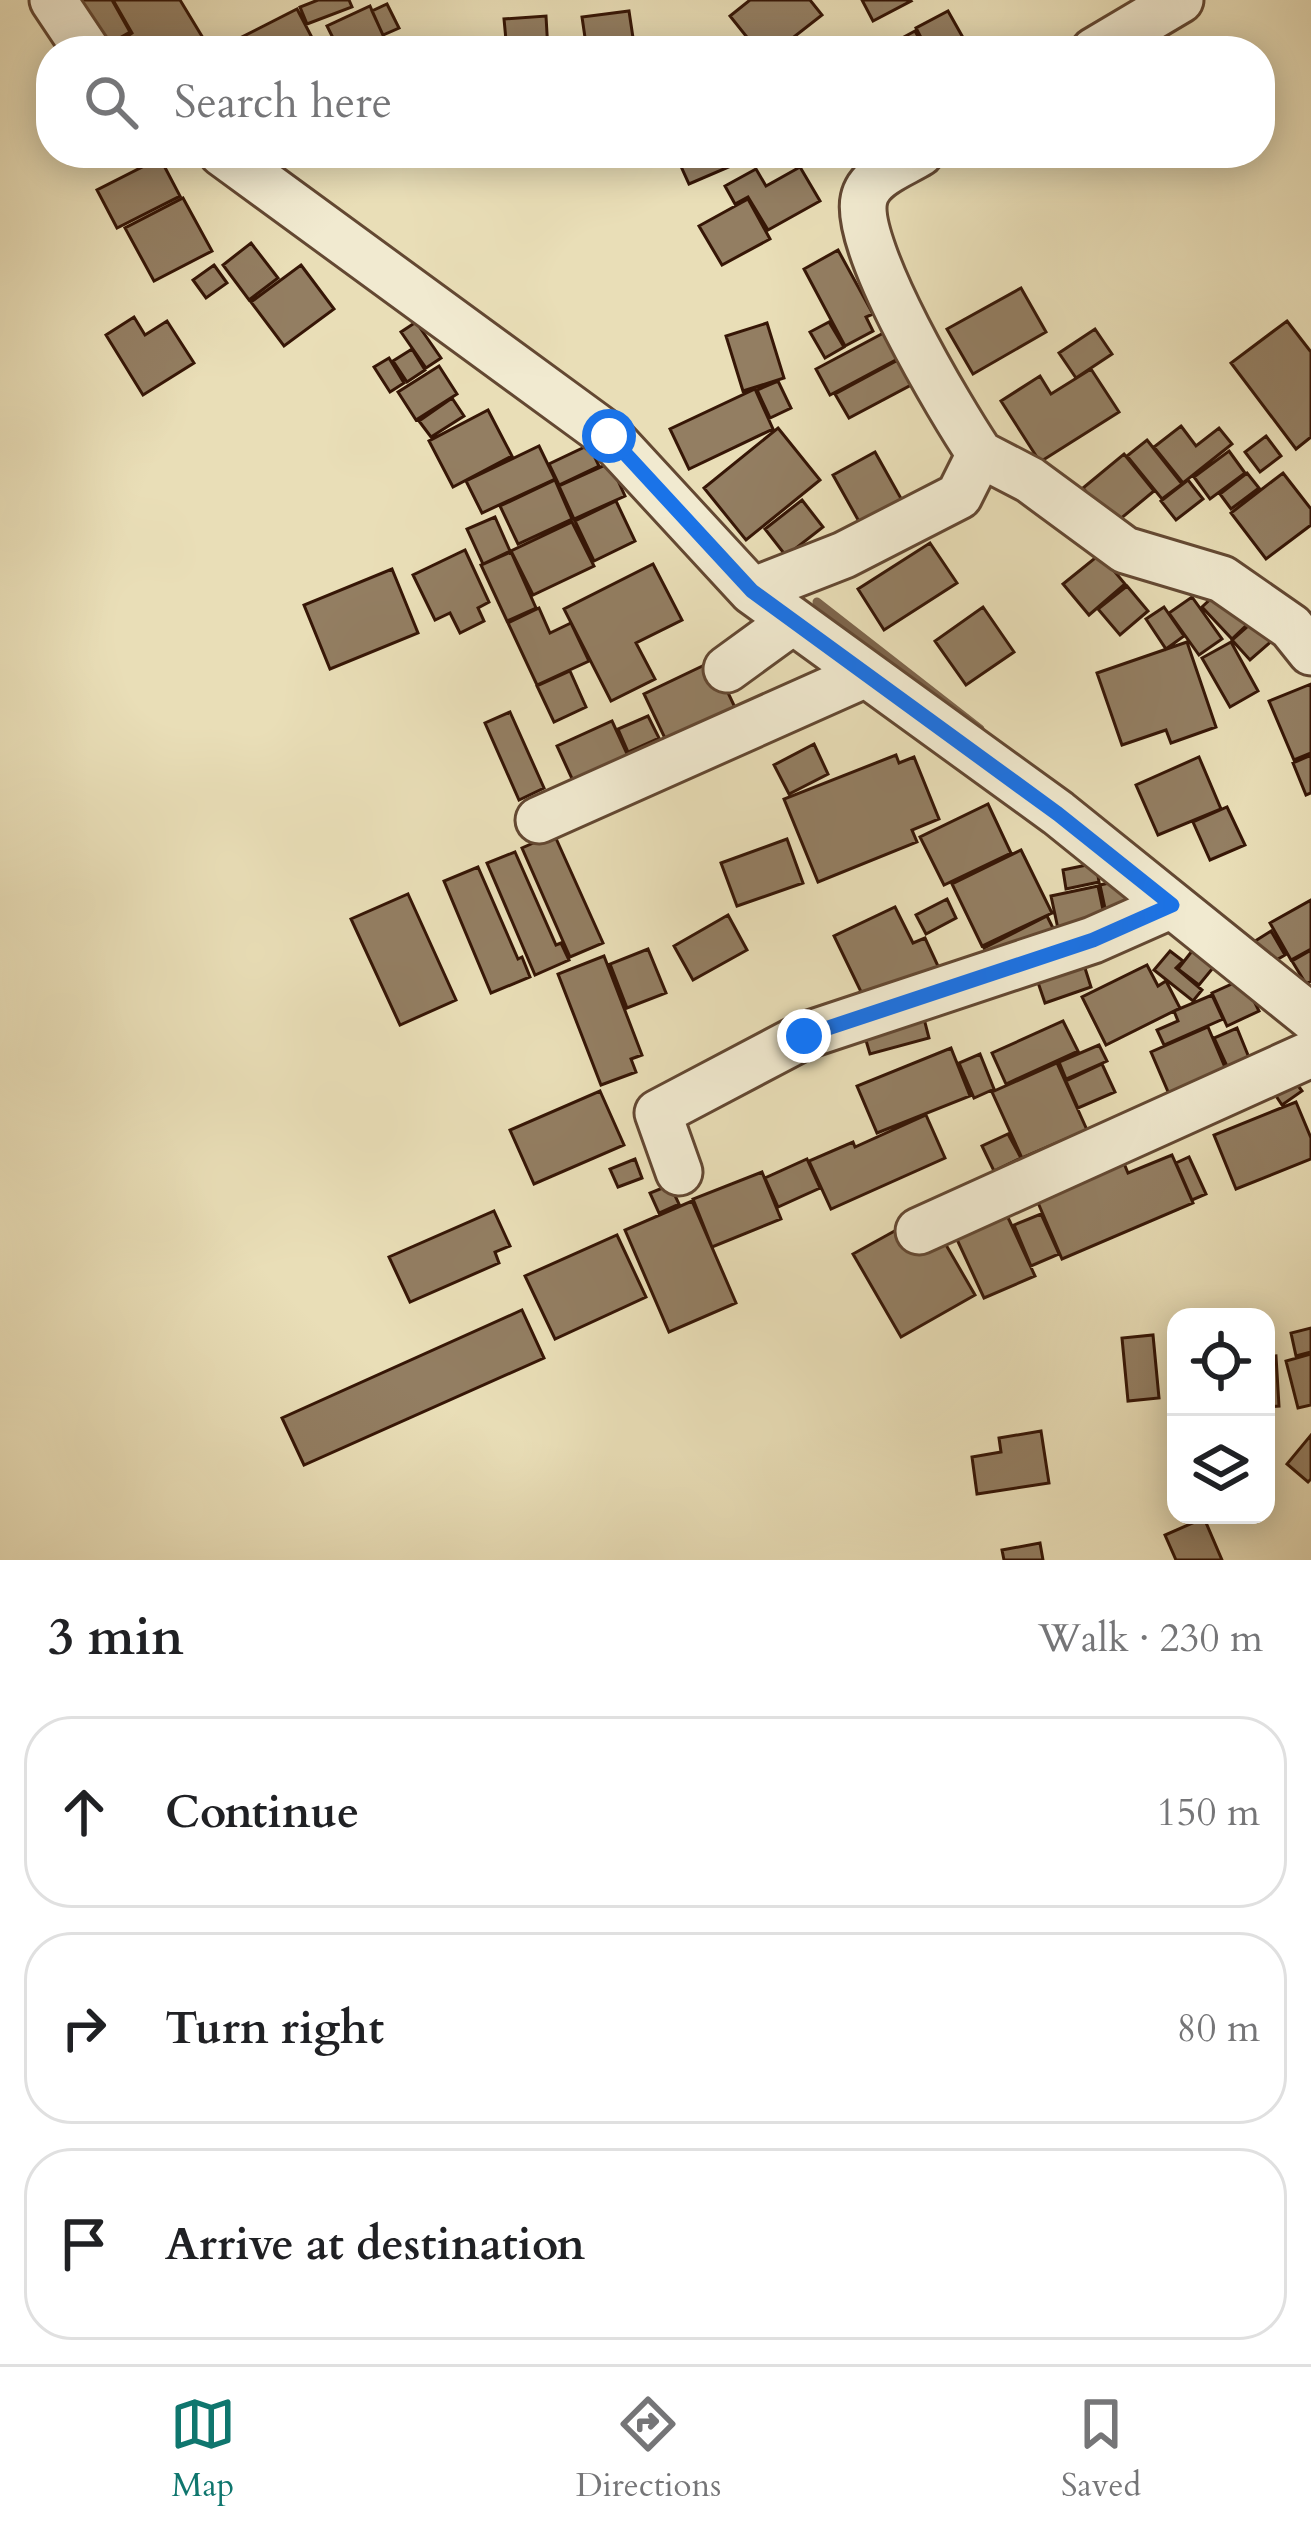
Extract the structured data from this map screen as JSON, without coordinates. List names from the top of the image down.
{
  "page": {
    "search": "Search here",
    "heading": ["3 min", "Walk · 230 m"],
    "list": [
      ["Continue", "150 m"],
      ["Turn right", "80 m"],
      "Arrive at destination"
    ],
    "nav": ["Map", "Directions", "Saved"]
  }
}
